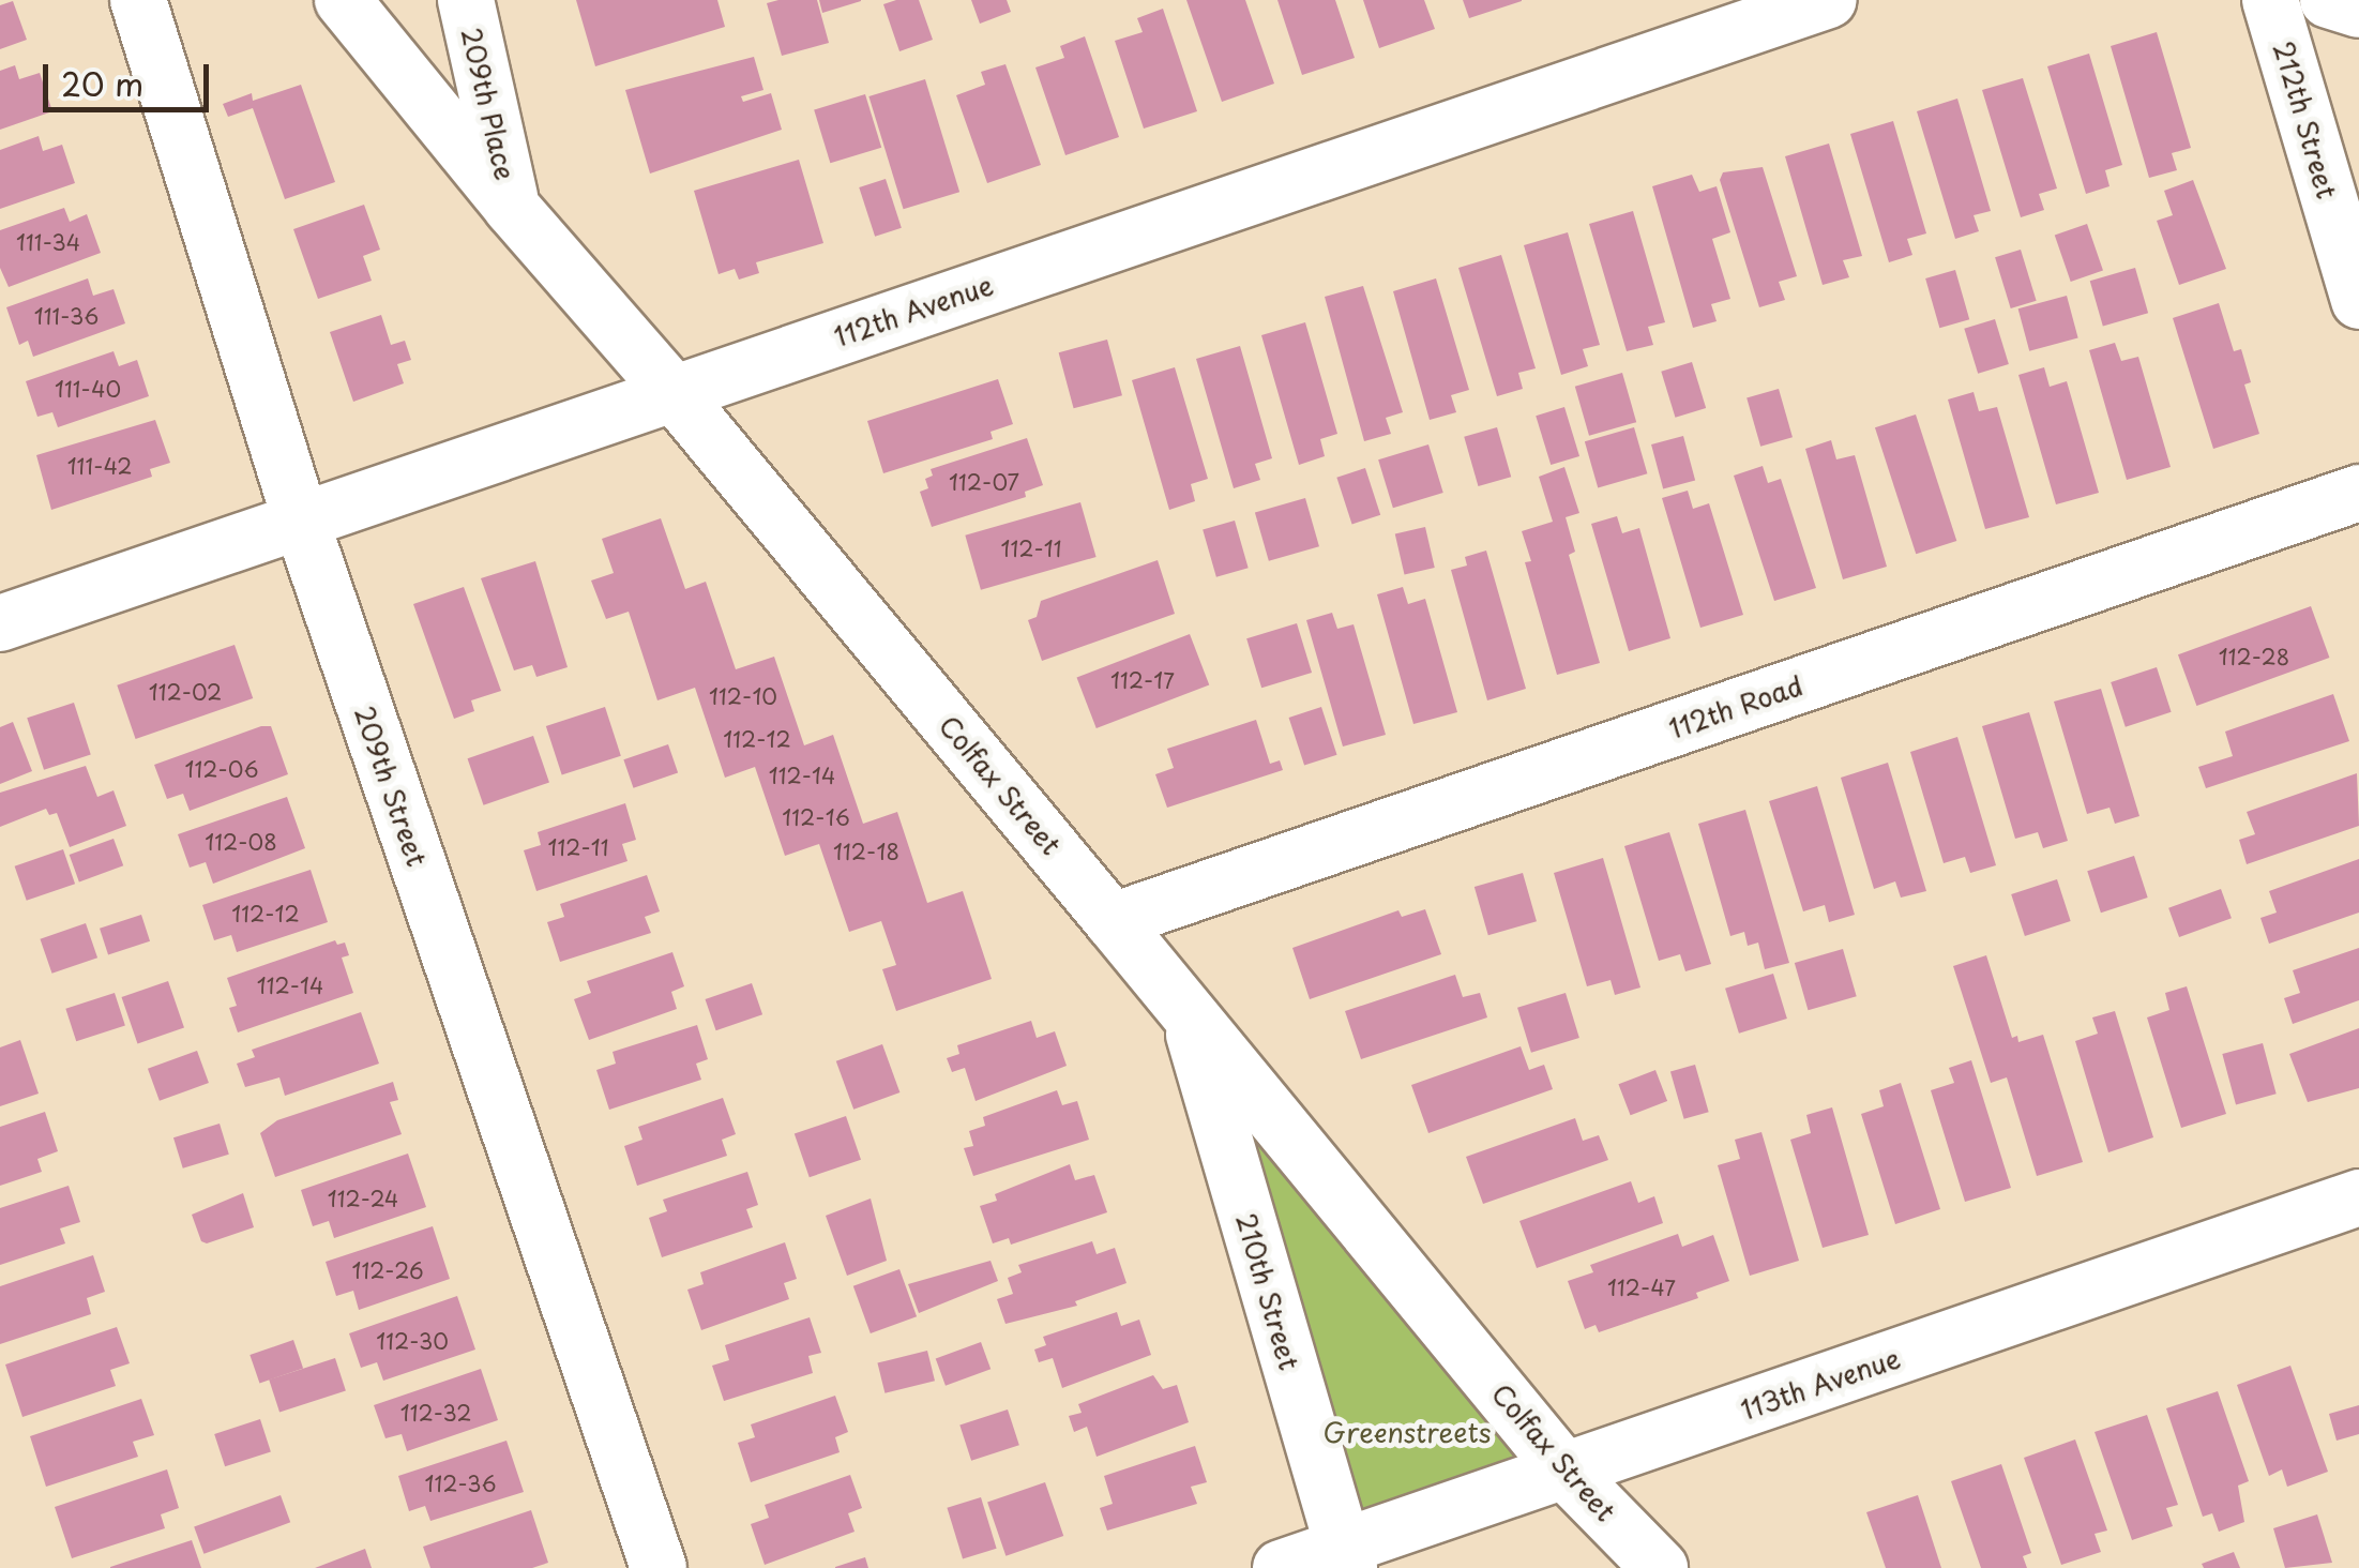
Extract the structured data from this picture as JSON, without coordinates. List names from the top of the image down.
{
  "streets": {
    "street": [
      "209th Place",
      "212th Street",
      "112th Avenue",
      "112th Road",
      "Colfax Street",
      "209th Street",
      "210th Street",
      "113th Avenue"
    ]
  },
  "crossings": [
    ["209th Place", "Colfax Street"],
    ["112th Avenue", "Colfax Street"],
    ["112th Avenue", "209th Street"],
    ["112th Road", "Colfax Street"],
    ["Colfax Street", "210th Street"],
    ["Colfax Street", "113th Avenue"],
    ["210th Street", "113th Avenue"]
  ],
  "parks": ["Greenstreets"],
  "house_numbers": [
    "111-34",
    "111-36",
    "111-40",
    "111-42",
    "112-07",
    "112-11",
    "112-28",
    "112-17",
    "112-02",
    "112-10",
    "112-12",
    "112-06",
    "112-14",
    "112-16",
    "112-08",
    "112-11",
    "112-18",
    "112-12",
    "112-14",
    "112-24",
    "112-26",
    "112-47",
    "112-30",
    "112-32",
    "112-36"
  ],
  "scale_bar": "20 m"
}
